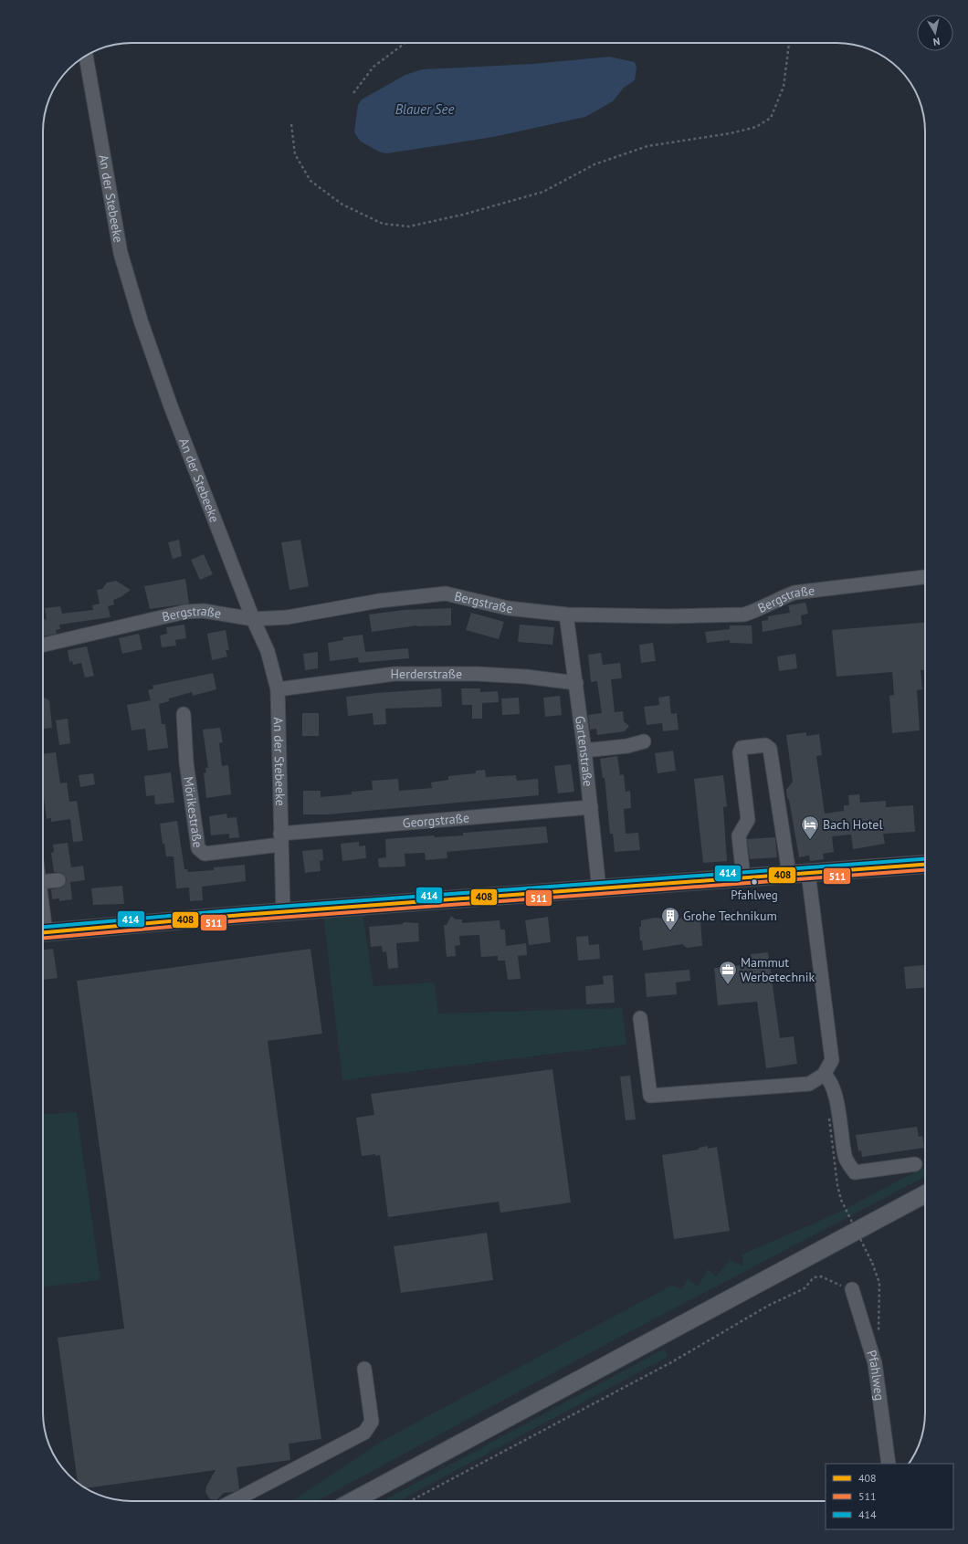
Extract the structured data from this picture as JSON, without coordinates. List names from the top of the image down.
{
  "streets": {
    "street": [
      "An der Stebeeke",
      "Bergstraße",
      "Herderstraße",
      "Gartenstraße",
      "Mörikestraße",
      "Georgstraße",
      "Pfahlweg"
    ]
  },
  "crossings": [
    ["An der Stebeeke", "Bergstraße"],
    ["An der Stebeeke", "Herderstraße"],
    ["An der Stebeeke", "Mörikestraße"],
    ["An der Stebeeke", "Georgstraße"],
    ["Bergstraße", "Gartenstraße"],
    ["Herderstraße", "Gartenstraße"],
    ["Gartenstraße", "Georgstraße"],
    ["Mörikestraße", "Georgstraße"]
  ],
  "water": ["Blauer See"],
  "places": {
    "hotel": ["Bach Hotel"],
    "other": ["Pfahlweg"],
    "building": ["Grohe Technikum"],
    "office": ["Mammut Werbetechnik"]
  },
  "lines": ["transit line 414", "transit line 408", "transit line 511"],
  "legend": ["408", "511", "414"],
  "north": "bottom"
}
